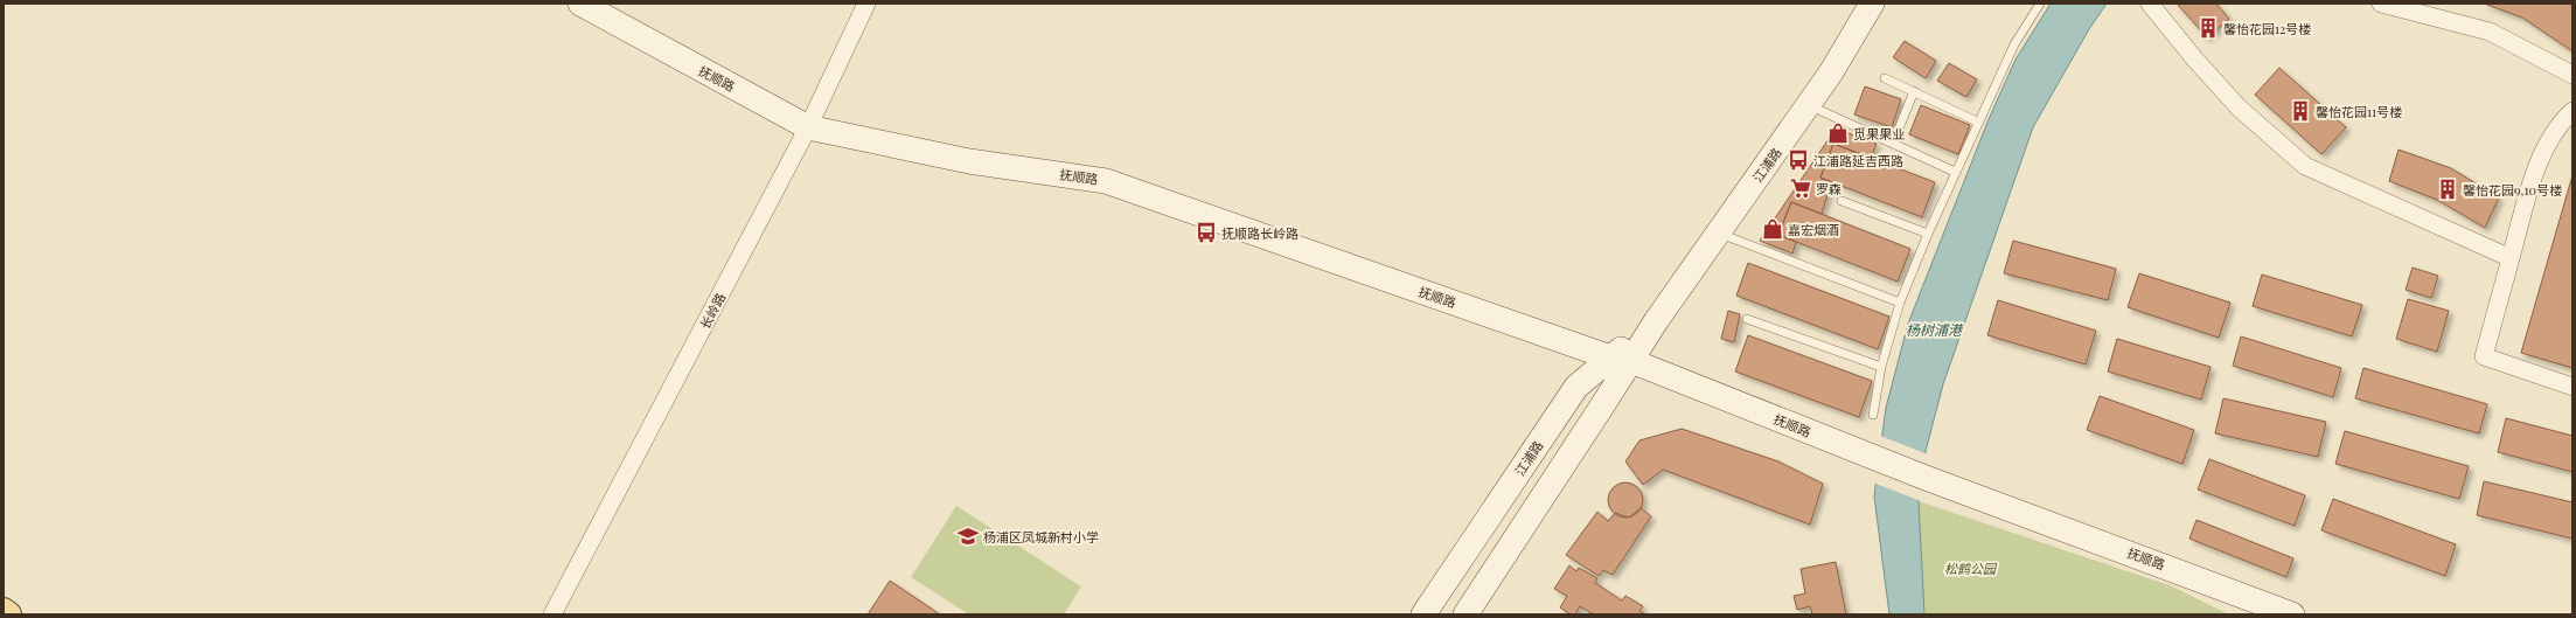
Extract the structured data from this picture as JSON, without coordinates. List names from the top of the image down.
{
  "streets": {
    "street": ["抚顺路", "江浦路", "长岭路"]
  },
  "crossings": [
    ["抚顺路", "江浦路"],
    ["抚顺路", "长岭路"]
  ],
  "water": ["杨树浦港"],
  "parks": ["松鹤公园"],
  "places": {
    "building": ["馨怡花园12号楼", "馨怡花园11号楼", "馨怡花园9,10号楼"],
    "shop": ["觅果果业", "嘉宏烟酒"],
    "bus stop": ["江浦路延吉西路", "抚顺路长岭路"],
    "supermarket": ["罗森"],
    "school or university": ["杨浦区凤城新村小学"]
  }
}
